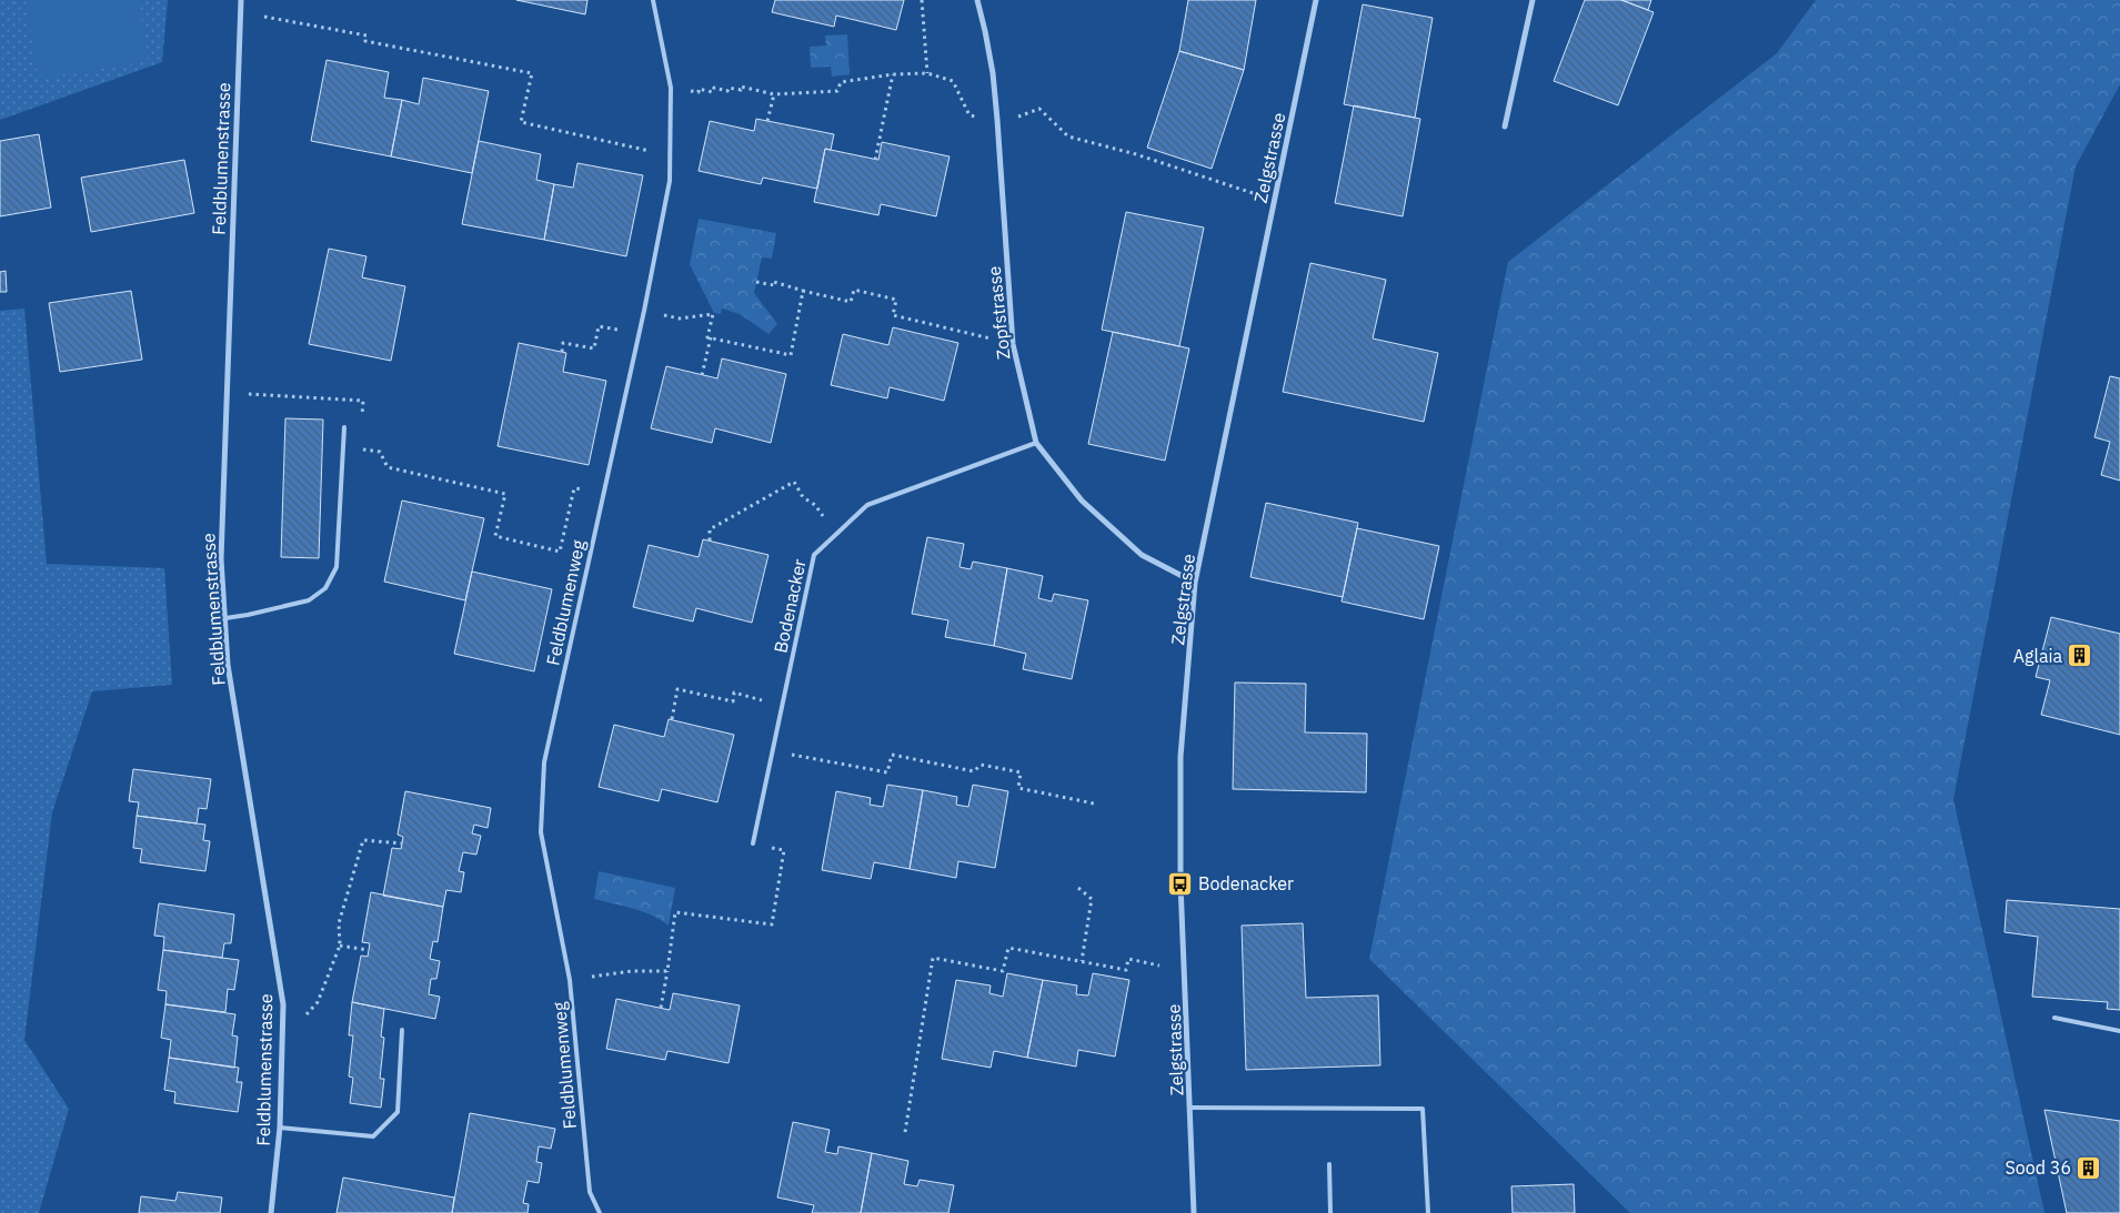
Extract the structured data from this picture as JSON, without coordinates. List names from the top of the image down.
{
  "streets": {
    "street": ["Zelgstrasse", "Feldblumenstrasse", "Zopfstrasse"],
    "lane": ["Feldblumenweg", "Bodenacker"]
  },
  "crossings": [
    ["Zelgstrasse", "Zopfstrasse"],
    ["Zopfstrasse", "Bodenacker"]
  ],
  "places": {
    "building": ["Aglaia", "Sood 36"],
    "bus stop": ["Bodenacker"]
  }
}
